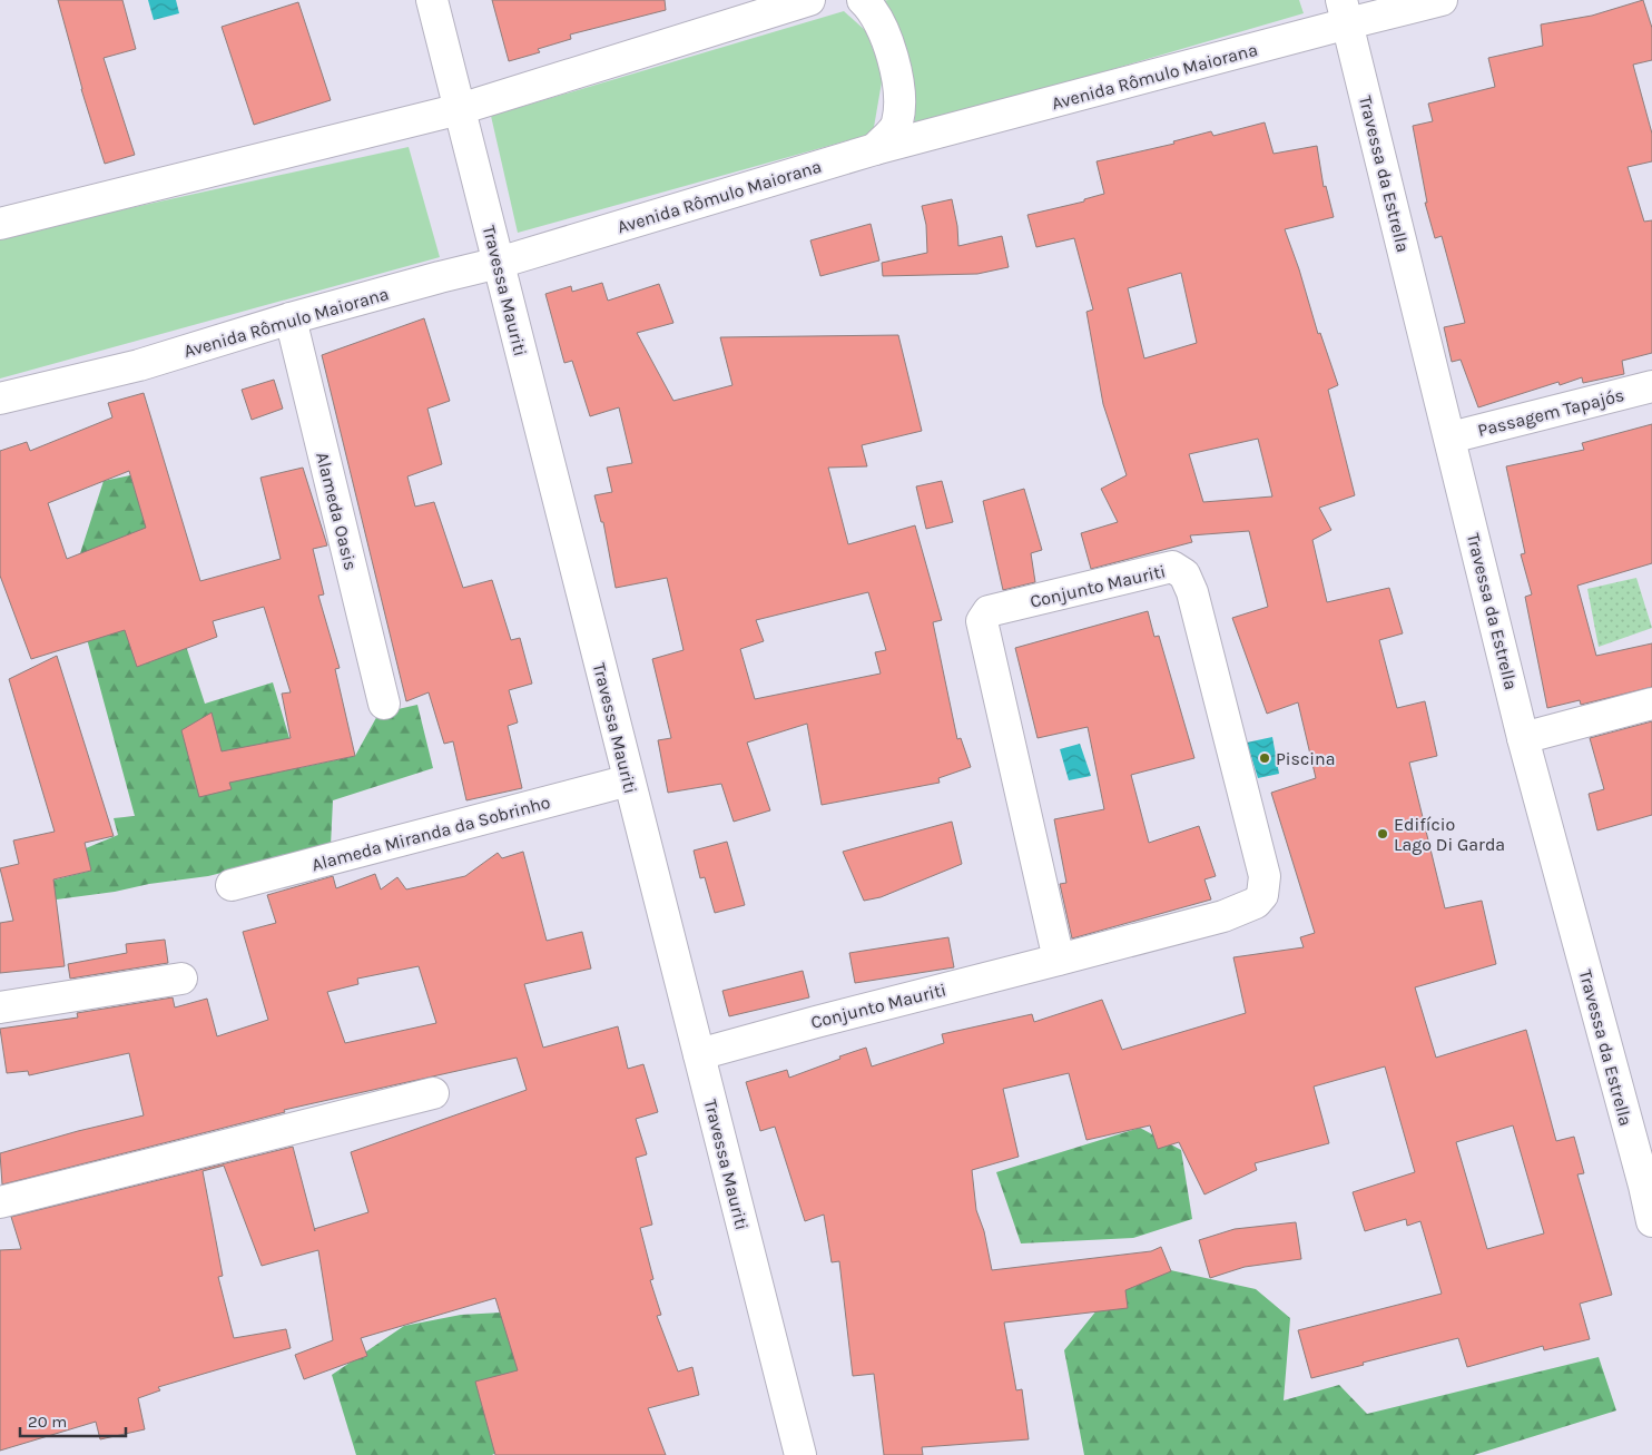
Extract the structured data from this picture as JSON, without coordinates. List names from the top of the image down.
{
  "streets": {
    "street": [
      "Avenida Rômulo Maiorana",
      "Travessa da Estrella",
      "Travessa Mauriti",
      "Passagem Tapajós",
      "Alameda Oasis",
      "Conjunto Mauriti",
      "Alameda Miranda da Sobrinho"
    ]
  },
  "crossings": [
    ["Avenida Rômulo Maiorana", "Travessa da Estrella"],
    ["Avenida Rômulo Maiorana", "Travessa Mauriti"],
    ["Avenida Rômulo Maiorana", "Alameda Oasis"],
    ["Travessa da Estrella", "Passagem Tapajós"],
    ["Travessa Mauriti", "Conjunto Mauriti"],
    ["Travessa Mauriti", "Alameda Miranda da Sobrinho"]
  ],
  "places": ["Piscina", "Edifício Lago Di Garda"],
  "scale_bar": "20 m"
}
